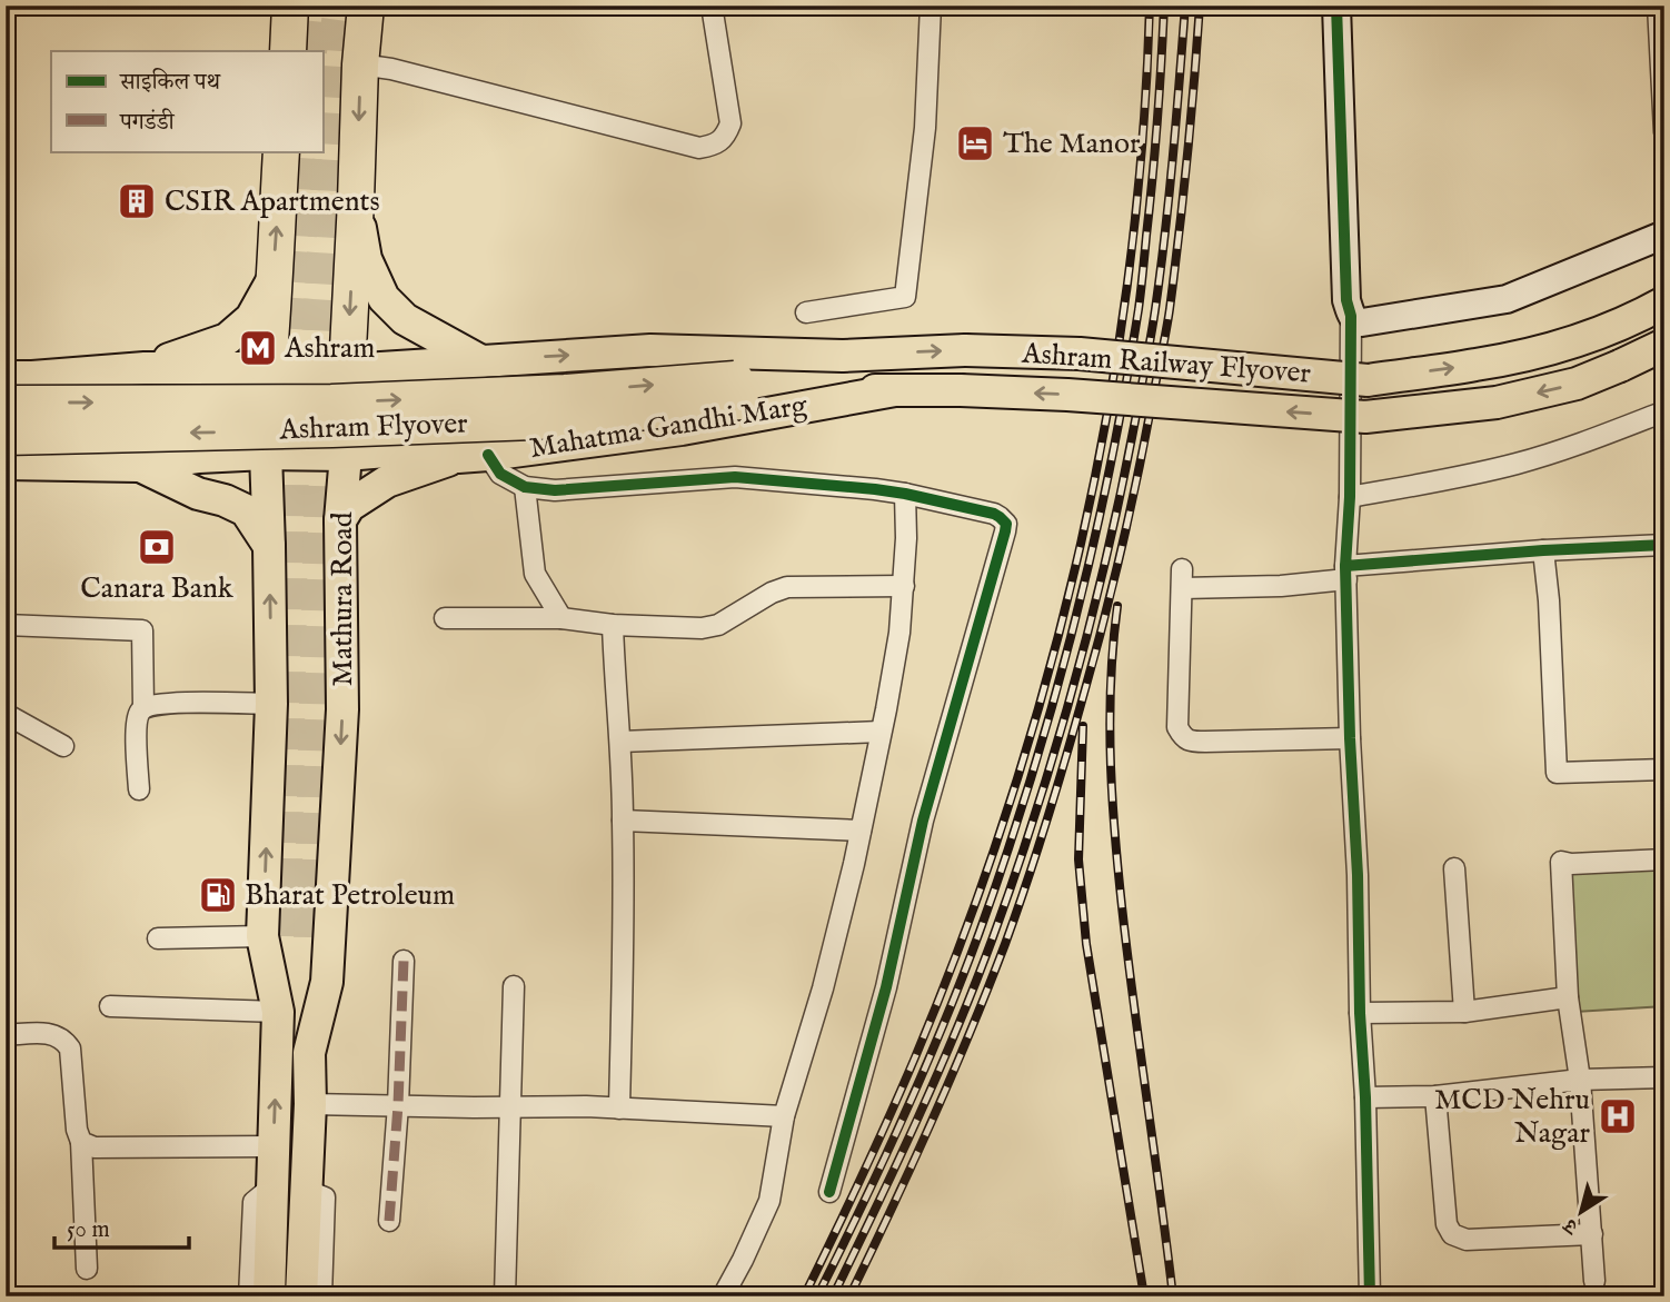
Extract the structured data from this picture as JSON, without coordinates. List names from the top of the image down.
{
  "streets": {
    "highway": ["Ashram Flyover", "Mathura Road"],
    "main road": ["Ashram Railway Flyover", "Mahatma Gandhi Marg"]
  },
  "crossings": [
    ["Ashram Railway Flyover", "Mahatma Gandhi Marg"],
    ["Ashram Flyover", "Mahatma Gandhi Marg"],
    ["Mahatma Gandhi Marg", "Mathura Road"]
  ],
  "one_way": ["Mathura Road"],
  "places": {
    "hotel": ["The Manor"],
    "building": ["CSIR Apartments"],
    "metro station": ["Ashram"],
    "bank": ["Canara Bank"],
    "fuel station": ["Bharat Petroleum"],
    "hospital": ["MCD Nehru Nagar"]
  },
  "legend": ["साइकिल पथ", "पगडंडी"],
  "scale_bar": "50 m",
  "north": "bottom left"
}
